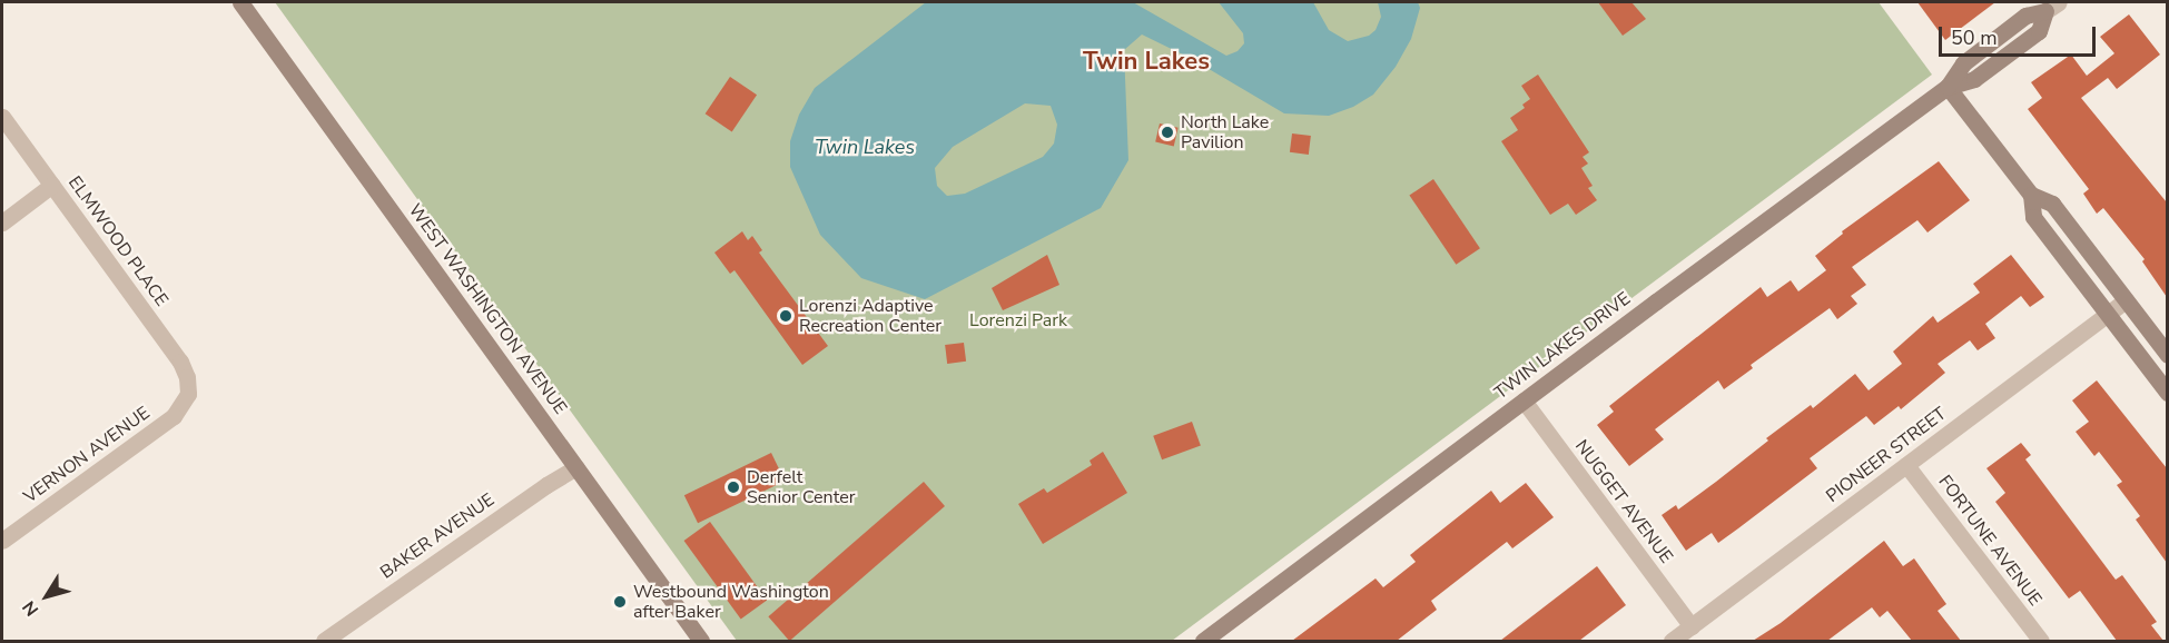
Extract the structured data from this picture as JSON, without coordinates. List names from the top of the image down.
{
  "streets": {
    "street": [
      "ELMWOOD PLACE",
      "WEST WASHINGTON AVENUE",
      "TWIN LAKES DRIVE",
      "VERNON AVENUE",
      "PIONEER STREET",
      "NUGGET AVENUE",
      "BAKER AVENUE",
      "FORTUNE AVENUE"
    ]
  },
  "crossings": [
    ["ELMWOOD PLACE", "VERNON AVENUE"],
    ["WEST WASHINGTON AVENUE", "BAKER AVENUE"],
    ["TWIN LAKES DRIVE", "NUGGET AVENUE"],
    ["PIONEER STREET", "NUGGET AVENUE"],
    ["PIONEER STREET", "FORTUNE AVENUE"]
  ],
  "districts": ["Twin Lakes"],
  "water": ["Twin Lakes"],
  "parks": ["Lorenzi Park"],
  "places": [
    "North Lake Pavilion",
    "Lorenzi Adaptive Recreation Center",
    "Derfelt Senior Center",
    "Westbound Washington after Baker"
  ],
  "scale_bar": "50 m",
  "north": "bottom left"
}
